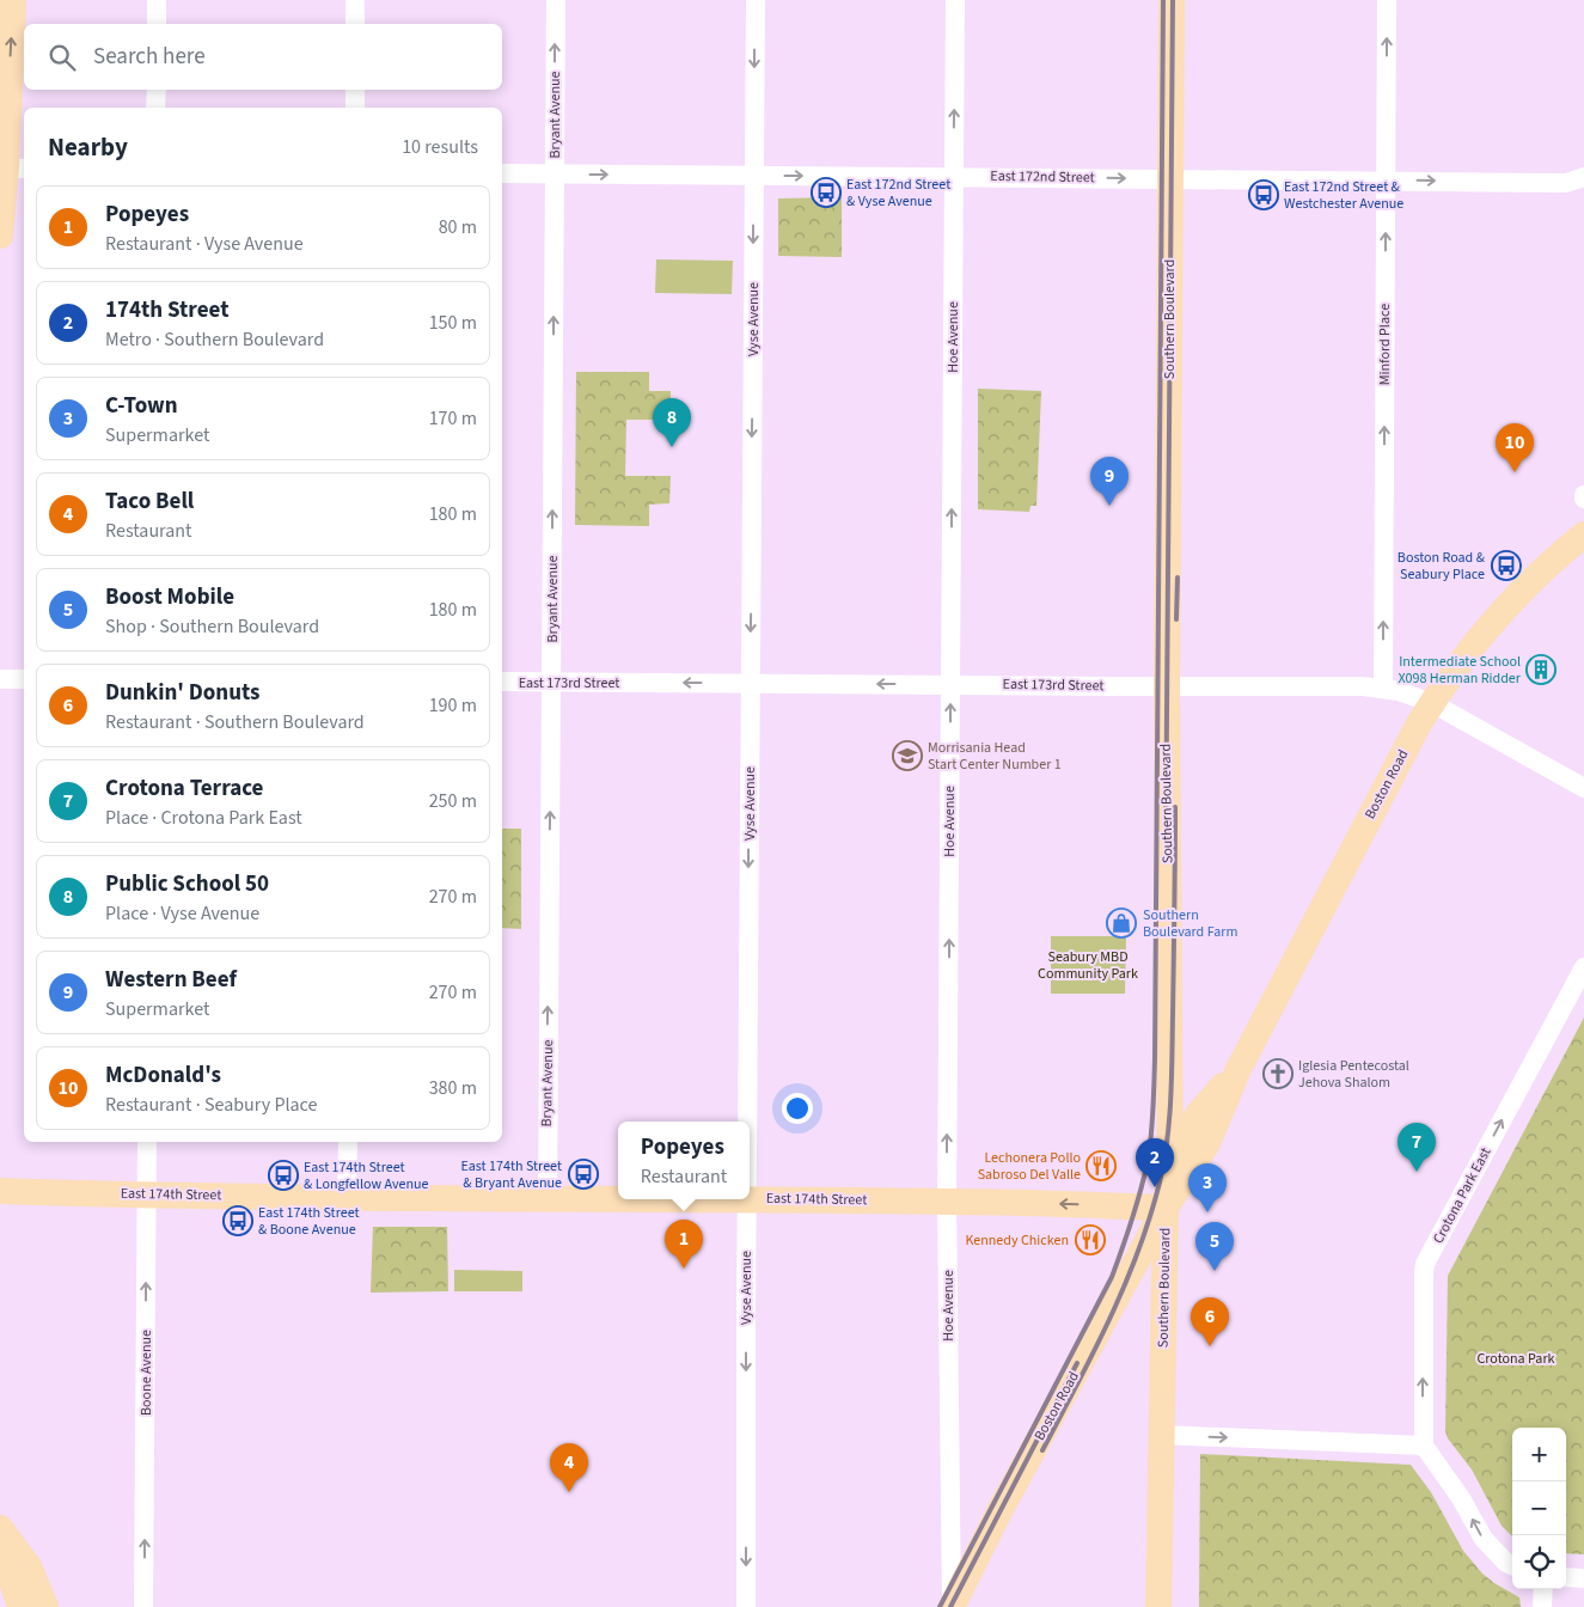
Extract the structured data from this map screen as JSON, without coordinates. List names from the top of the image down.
{
  "streets": {
    "main road": ["Southern Boulevard", "Boston Road", "East 174th Street"],
    "street": [
      "Bryant Avenue",
      "East 172nd Street",
      "Vyse Avenue",
      "Hoe Avenue",
      "Minford Place",
      "East 173rd Street",
      "Crotona Park East",
      "Boone Avenue"
    ]
  },
  "crossings": [
    ["Bryant Avenue", "East 172nd Street"],
    ["Bryant Avenue", "East 173rd Street"],
    ["Bryant Avenue", "East 174th Street"],
    ["East 172nd Street", "Vyse Avenue"],
    ["East 172nd Street", "Southern Boulevard"],
    ["East 172nd Street", "Hoe Avenue"],
    ["East 172nd Street", "Minford Place"],
    ["Vyse Avenue", "East 173rd Street"],
    ["Vyse Avenue", "East 174th Street"],
    ["Southern Boulevard", "East 173rd Street"],
    ["Southern Boulevard", "Boston Road"],
    ["Southern Boulevard", "East 174th Street"],
    ["Hoe Avenue", "East 173rd Street"],
    ["Hoe Avenue", "Boston Road"],
    ["Hoe Avenue", "East 174th Street"],
    ["Minford Place", "East 173rd Street"],
    ["East 173rd Street", "Boston Road"],
    ["Boston Road", "East 174th Street"],
    ["East 174th Street", "Boone Avenue"]
  ],
  "one_way": [
    "Bryant Avenue",
    "East 172nd Street",
    "Vyse Avenue",
    "Hoe Avenue",
    "Minford Place",
    "East 173rd Street",
    "Crotona Park East",
    "Boone Avenue"
  ],
  "parks": ["Seabury MBD Community Park", "Crotona Park"],
  "places": {
    "bus stop": [
      "East 172nd Street & Vyse Avenue",
      "East 172nd Street & Westchester Avenue",
      "Boston Road & Seabury Place",
      "East 174th Street & Bryant Avenue",
      "East 174th Street & Longfellow Avenue",
      "East 174th Street & Boone Avenue"
    ],
    "building": ["Intermediate School X098 Herman Ridder"],
    "school or university": ["Morrisania Head Start Center Number 1"],
    "shop": ["Southern Boulevard Farm"],
    "church": ["Iglesia Pentecostal Jehova Shalom"],
    "restaurant": ["Lechonera Pollo Sabroso Del Valle", "Kennedy Chicken"]
  },
  "page": {
    "search": "Search here",
    "heading": ["Nearby", "10 results"],
    "list": [
      {
        "mark": "1",
        "name": "Popeyes",
        "note": "Restaurant · Vyse Avenue",
        "value": "80 m"
      },
      {
        "mark": "2",
        "name": "174th Street",
        "note": "Metro · Southern Boulevard",
        "value": "150 m"
      },
      {
        "mark": "3",
        "name": "C-Town",
        "note": "Supermarket",
        "value": "170 m"
      },
      {
        "mark": "4",
        "name": "Taco Bell",
        "note": "Restaurant",
        "value": "180 m"
      },
      {
        "mark": "5",
        "name": "Boost Mobile",
        "note": "Shop · Southern Boulevard",
        "value": "180 m"
      },
      {
        "mark": "6",
        "name": "Dunkin' Donuts",
        "note": "Restaurant · Southern Boulevard",
        "value": "190 m"
      },
      {
        "mark": "7",
        "name": "Crotona Terrace",
        "note": "Place · Crotona Park East",
        "value": "250 m"
      },
      {
        "mark": "8",
        "name": "Public School 50",
        "note": "Place · Vyse Avenue",
        "value": "270 m"
      },
      {
        "mark": "9",
        "name": "Western Beef",
        "note": "Supermarket",
        "value": "270 m"
      },
      {
        "mark": "10",
        "name": "McDonald's",
        "note": "Restaurant · Seabury Place",
        "value": "380 m"
      }
    ],
    "pins": [
      "8",
      "10",
      "9",
      "7",
      "2",
      "3",
      "1",
      "5",
      "6",
      "4"
    ],
    "popup": ["Popeyes", "Restaurant"],
    "map_buttons": ["+", "−"]
  }
}
